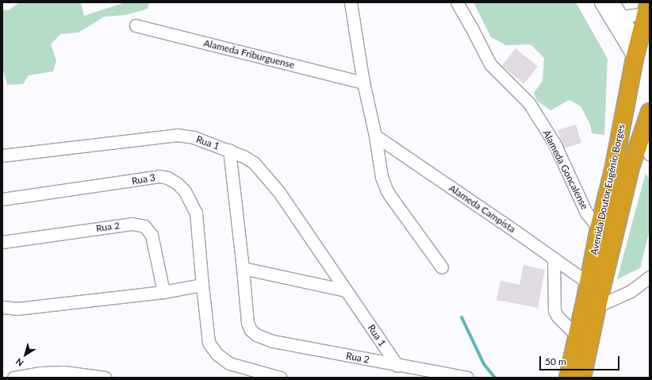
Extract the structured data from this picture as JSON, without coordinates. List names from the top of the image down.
{
  "streets": {
    "highway": ["Avenida Doutor Eugênio Borges"],
    "street": [
      "Alameda Friburguense",
      "Rua 1",
      "Alameda Goncalense",
      "Rua 3",
      "Alameda Campista",
      "Rua 2"
    ]
  },
  "crossings": [
    ["Rua 1", "Rua 2"],
    ["Alameda Goncalense", "Avenida Doutor Eugênio Borges"],
    ["Avenida Doutor Eugênio Borges", "Alameda Campista"]
  ],
  "scale_bar": "50 m",
  "north": "bottom left"
}
